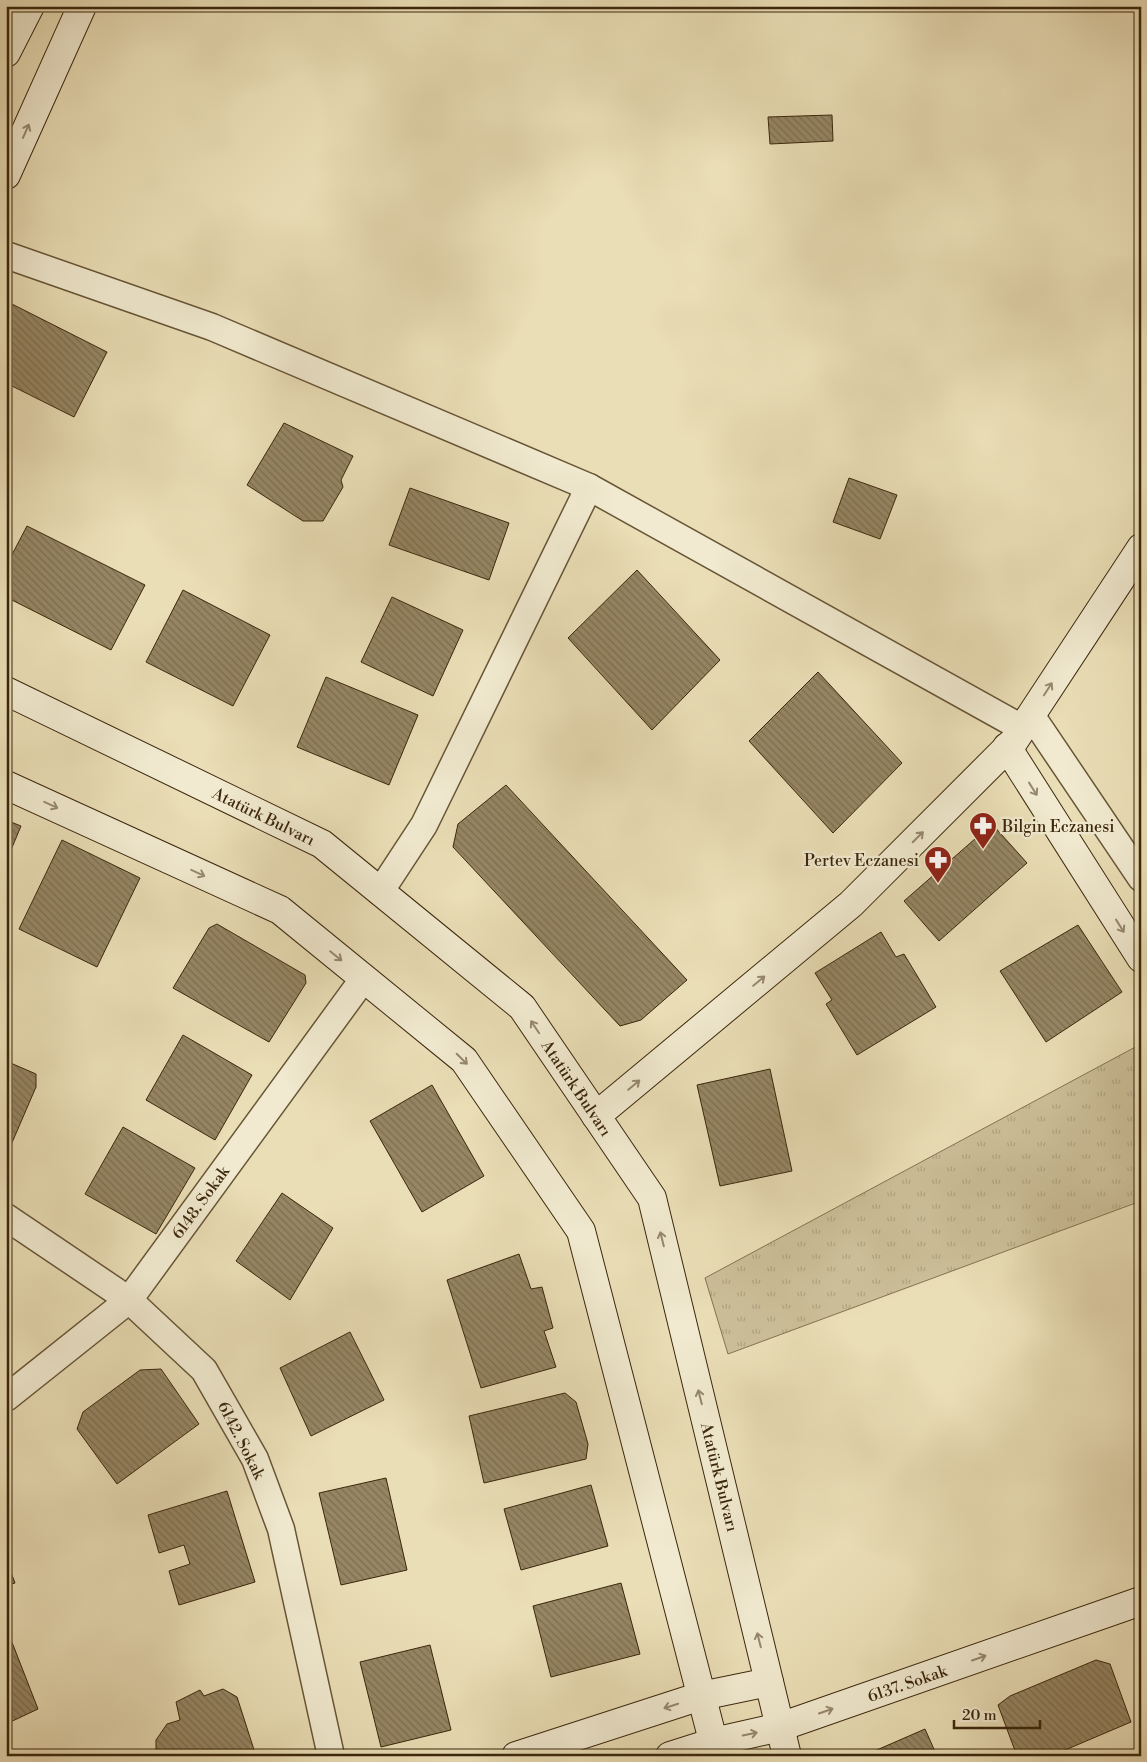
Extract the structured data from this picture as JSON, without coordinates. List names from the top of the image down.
{
  "streets": {
    "main road": ["Atatürk Bulvarı", "6137. Sokak"],
    "street": ["6148. Sokak", "6142. Sokak"]
  },
  "crossings": [
    ["Atatürk Bulvarı", "6137. Sokak"],
    ["6148. Sokak", "6142. Sokak"]
  ],
  "one_way": ["6137. Sokak"],
  "places": {
    "pharmacy": ["Bilgin Eczanesi", "Pertev Eczanesi"]
  },
  "scale_bar": "20 m"
}
